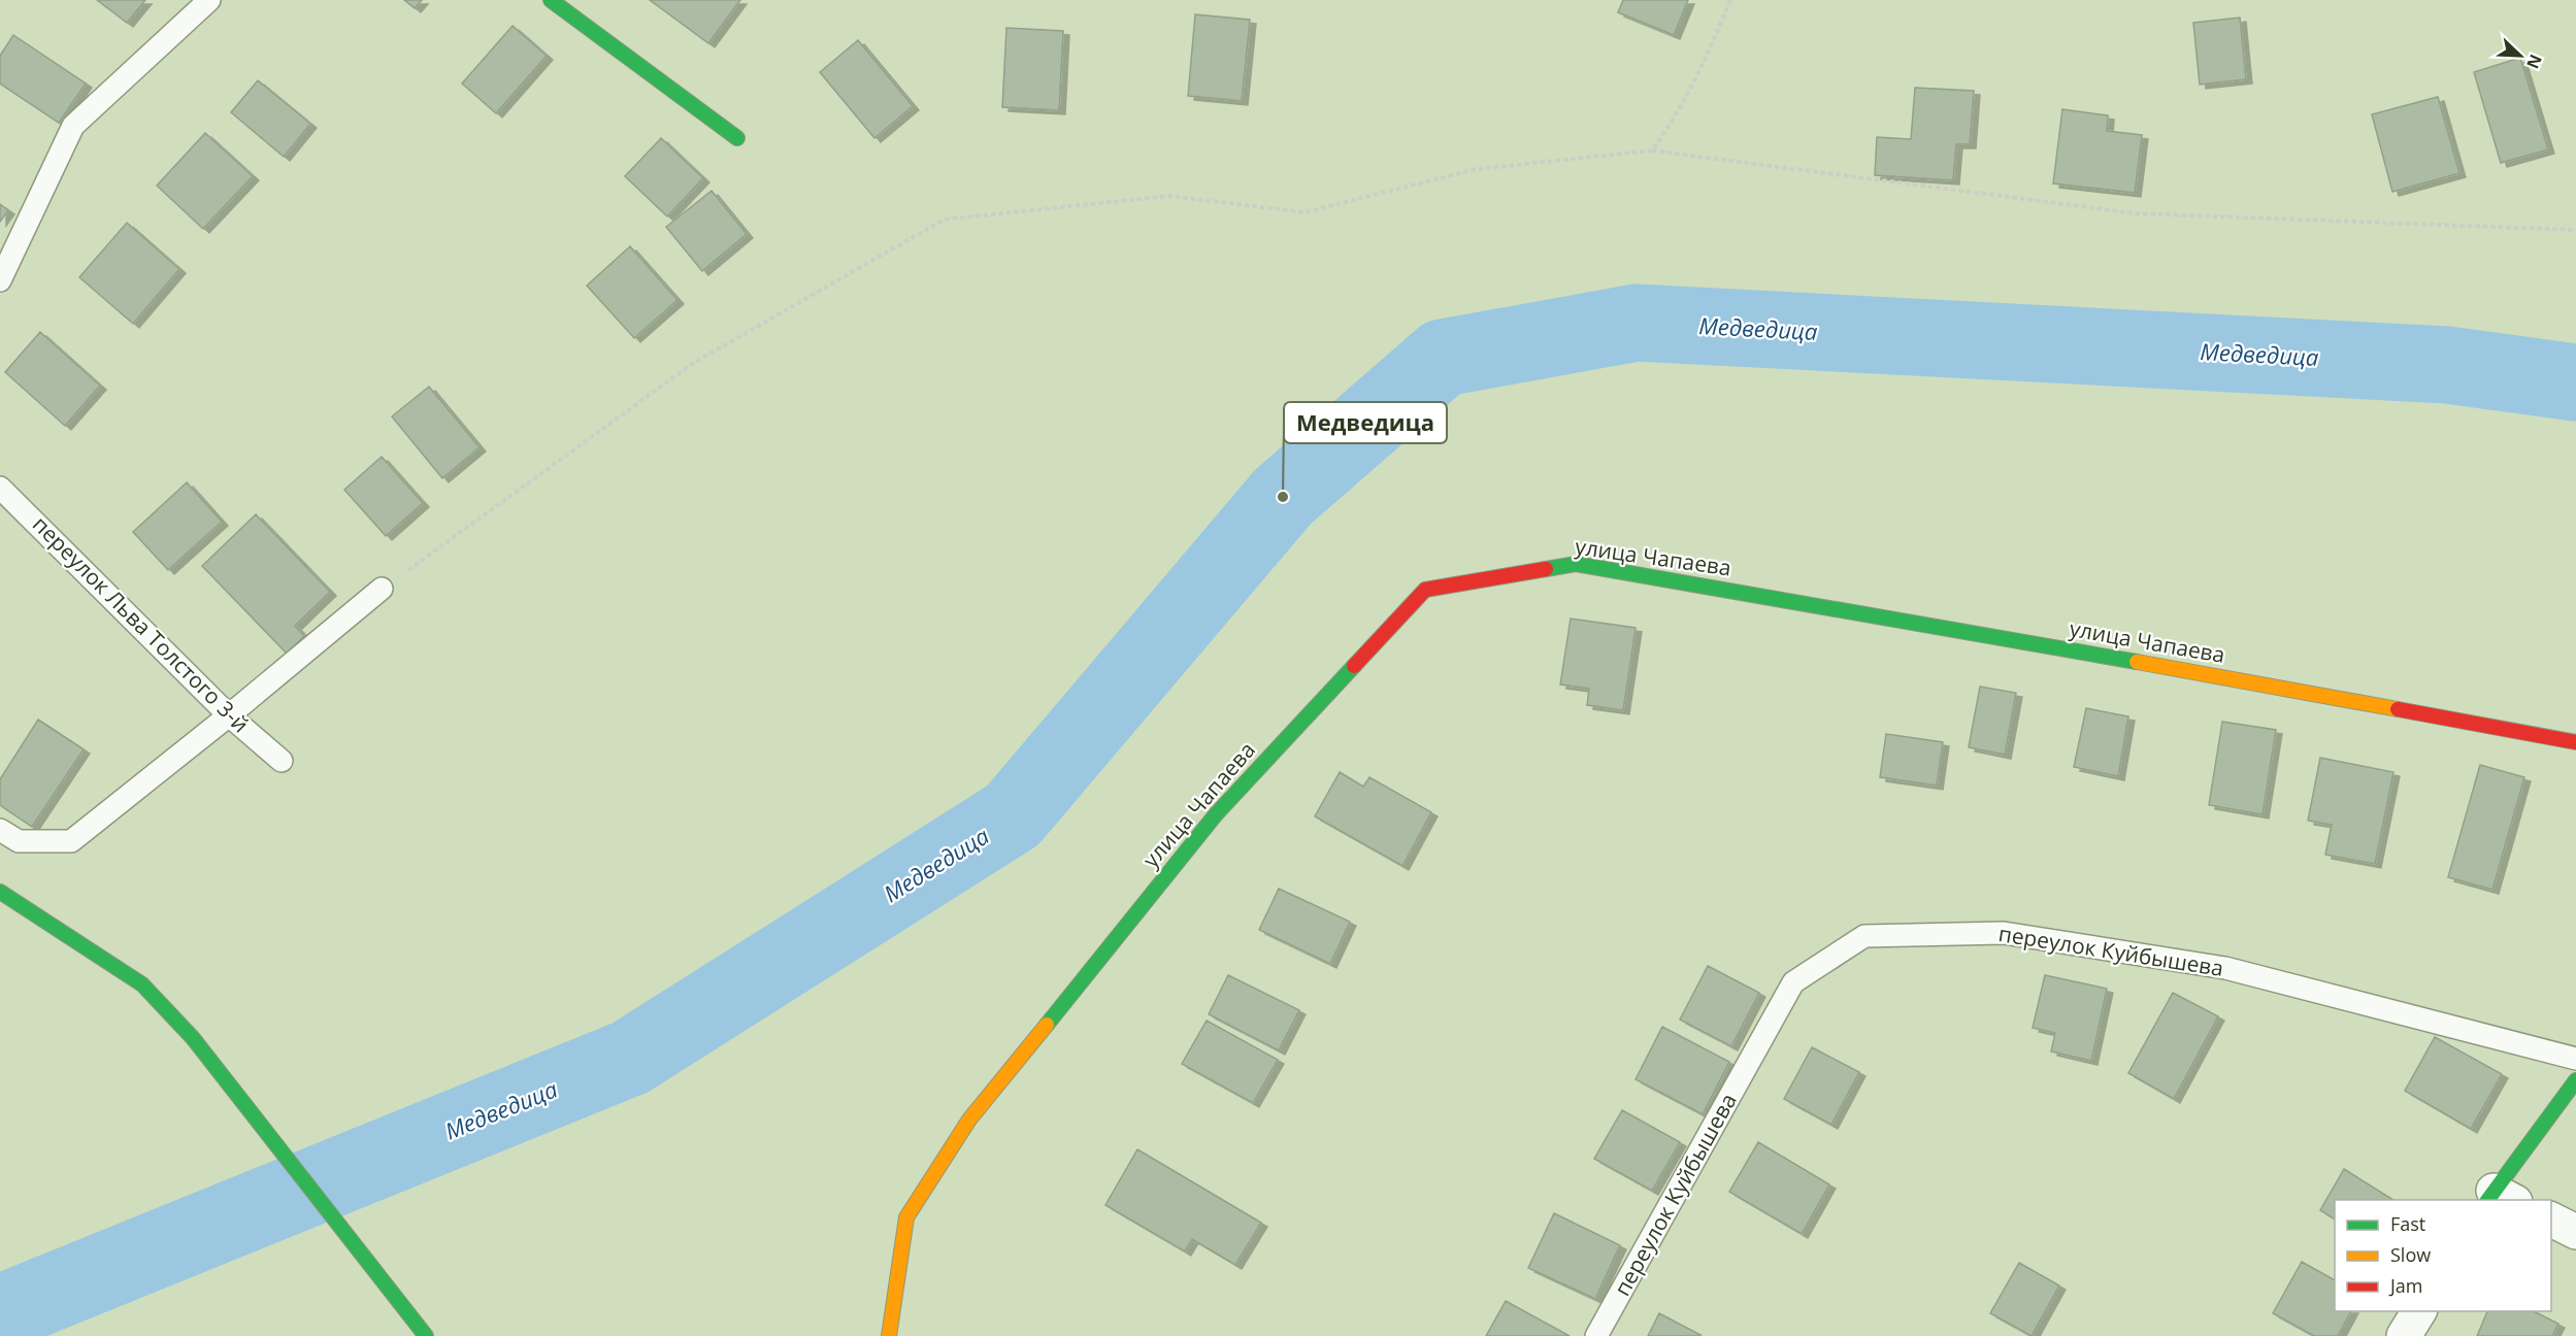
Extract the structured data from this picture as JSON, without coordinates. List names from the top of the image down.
{
  "streets": {
    "street": ["улица Чапаева"],
    "lane": ["переулок Льва Толстого 3-й", "переулок Куйбышева"]
  },
  "water": ["Медведица"],
  "places": ["Медведица"],
  "legend": ["Fast", "Slow", "Jam"],
  "north": "bottom right"
}
